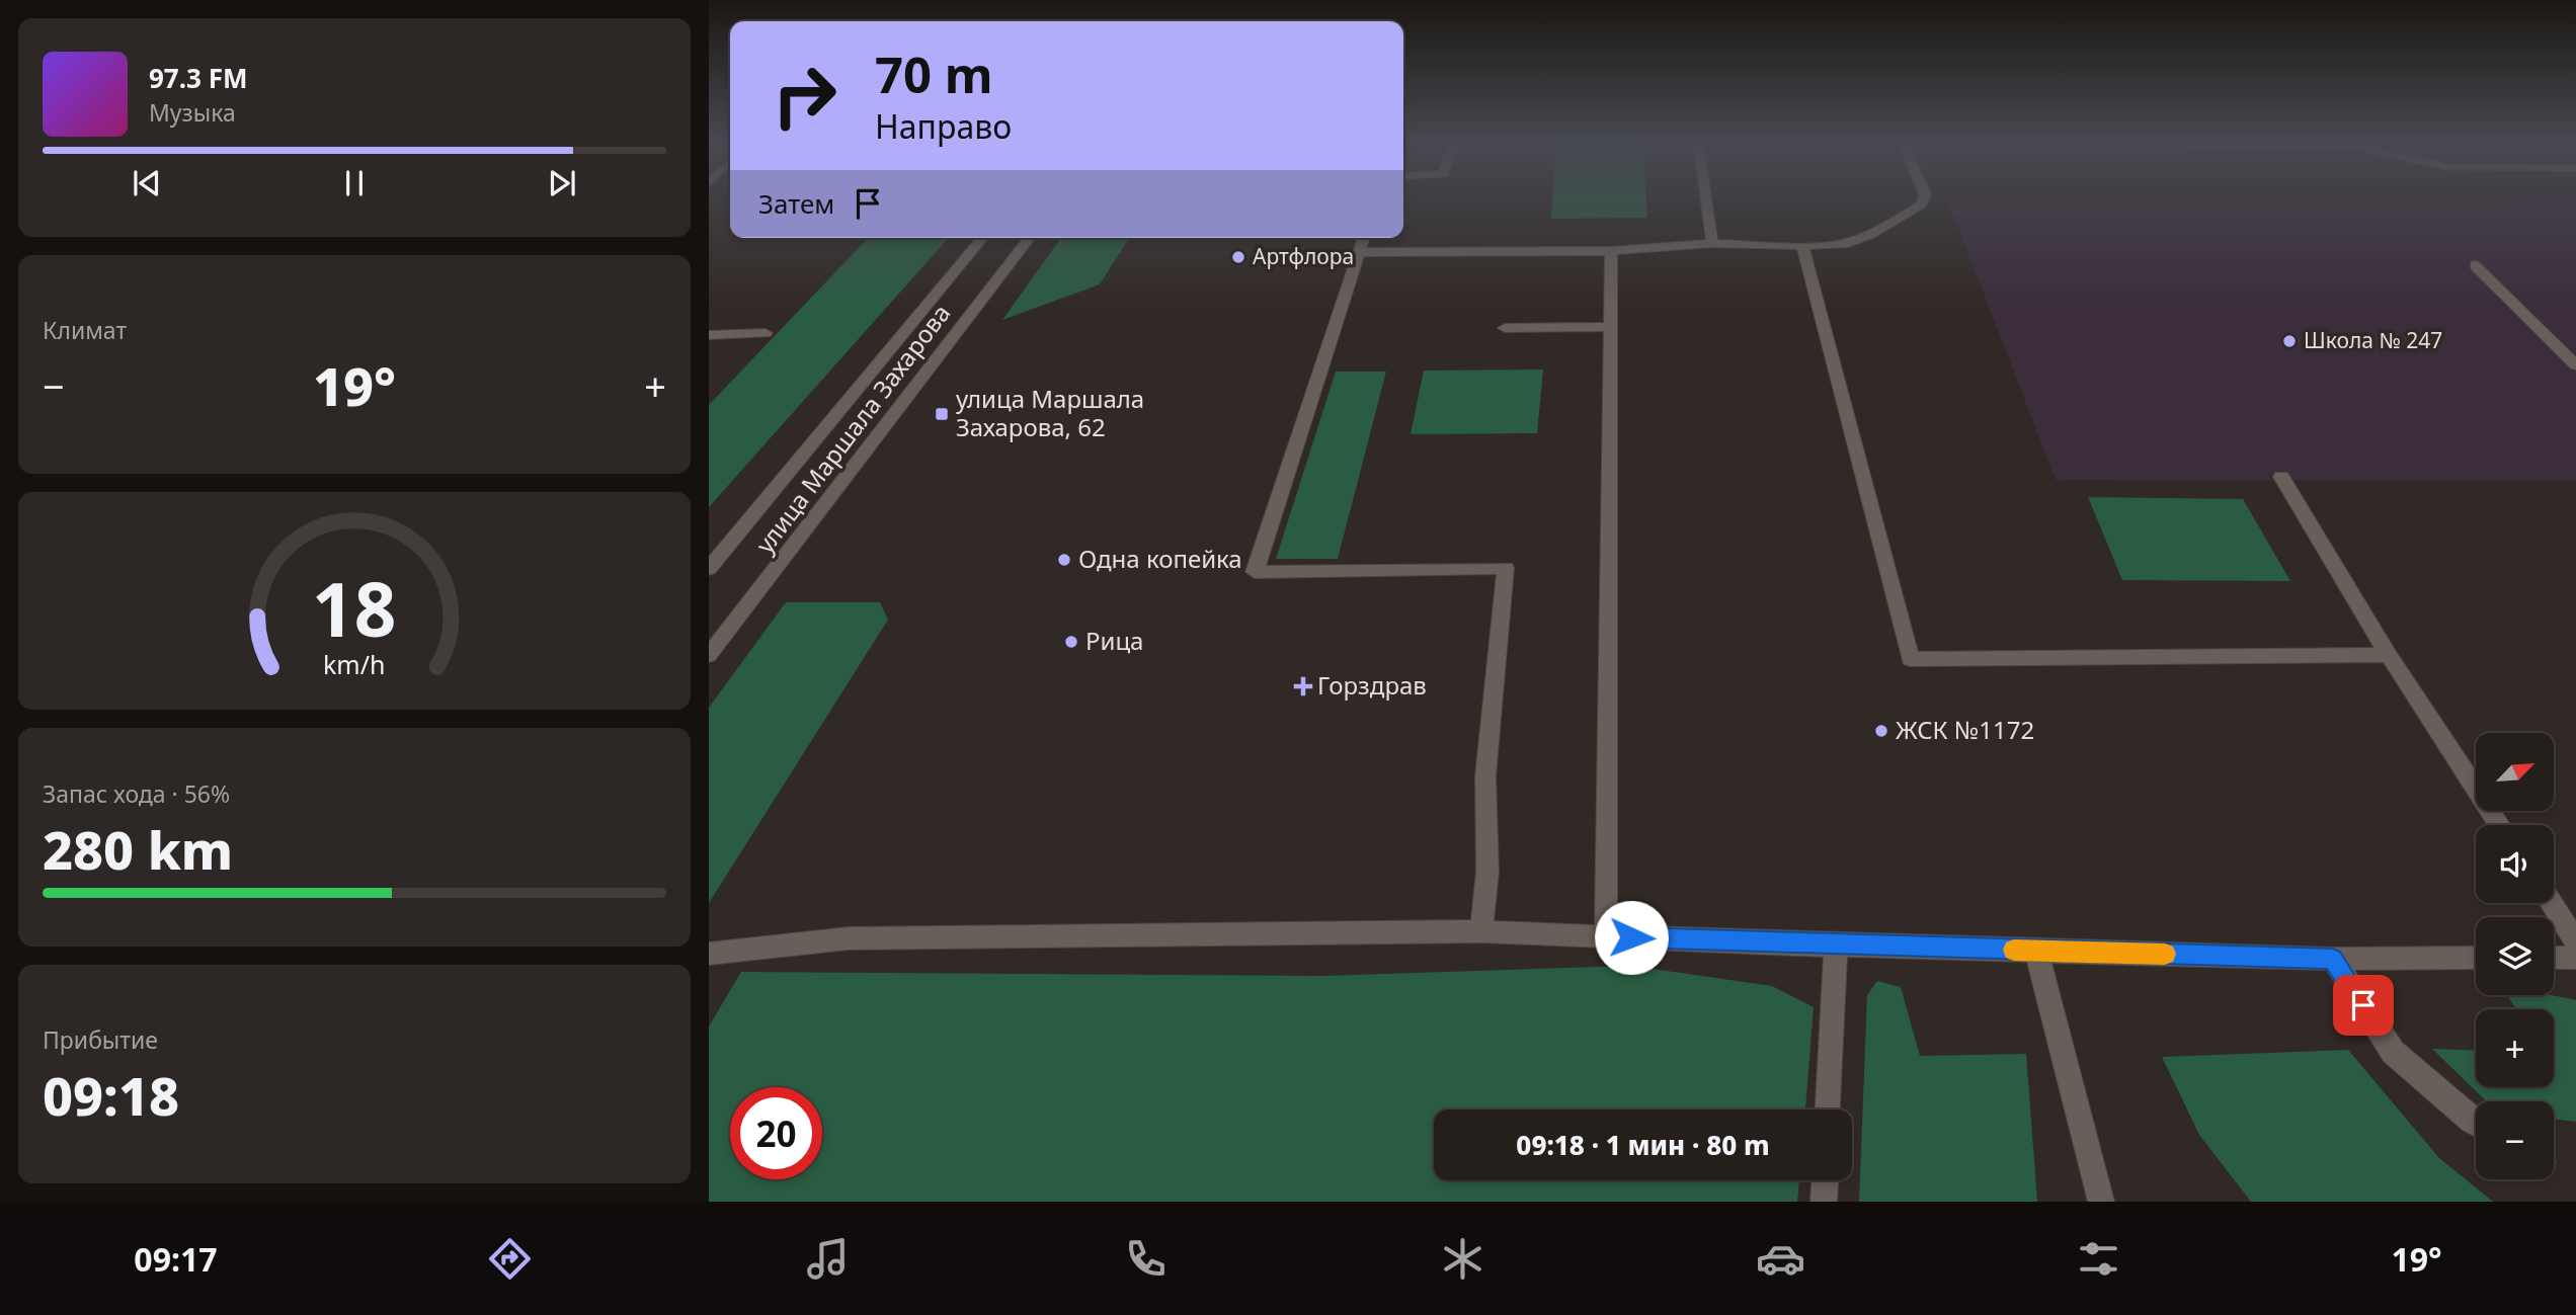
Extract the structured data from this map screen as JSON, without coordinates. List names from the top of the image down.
{
  "streets": {
    "street": ["улица Маршала Захарова"]
  },
  "places": {
    "other": [
      "Артфлора",
      "Школа № 247",
      "Одна копейка",
      "Рица",
      "ЖСК №1172"
    ],
    "transit": ["улица Маршала Захарова, 62"],
    "health": ["Горздрав"]
  },
  "north": "top right",
  "page": {
    "turn": ["70 m", "Направо"],
    "song": ["97.3 FM", "Музыка"],
    "then": "Затем",
    "tile": [
      "Климат",
      ["Запас хода · 56%", "280 km"],
      ["Прибытие", "09:18"]
    ],
    "heat": ["−", "19°", "+"],
    "map_buttons": ["+", "−"],
    "limit": "20",
    "trip": "09:18 · 1 мин · 80 m",
    "tabs": ["09:17", "19°"],
    "gauge": ["18", "km/h"]
  }
}
